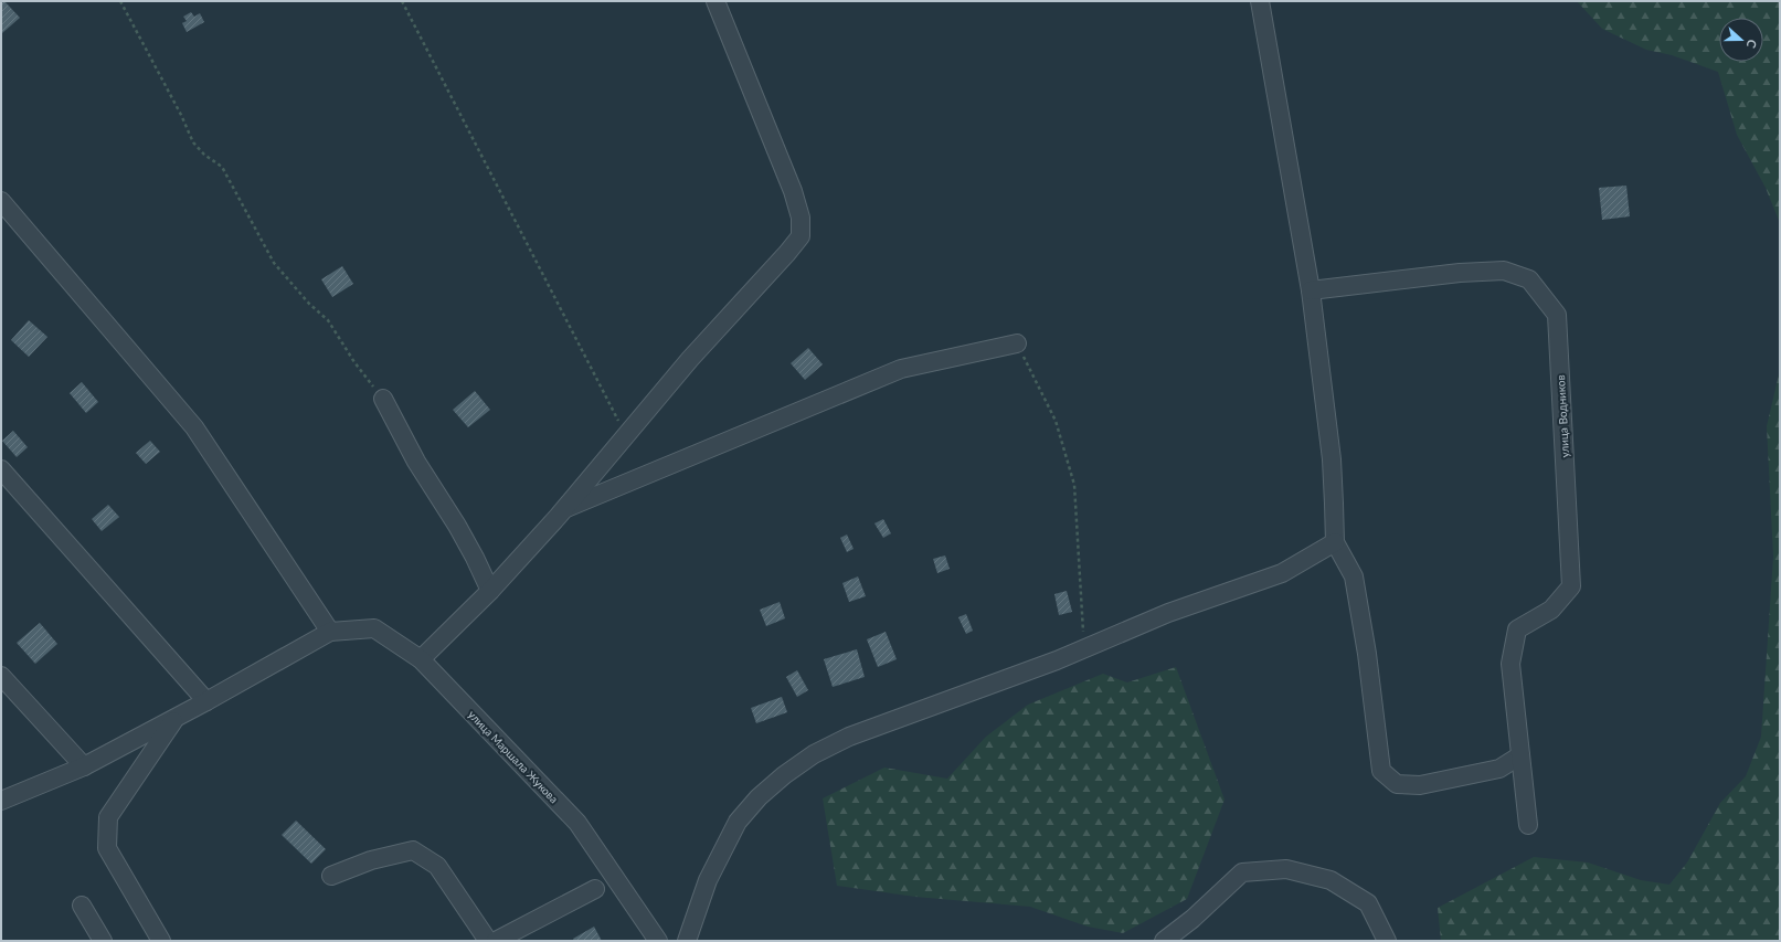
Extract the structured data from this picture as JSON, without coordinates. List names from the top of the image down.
{
  "streets": {
    "street": ["улица Водников", "улица Маршала Жукова"]
  },
  "north": "right"
}
